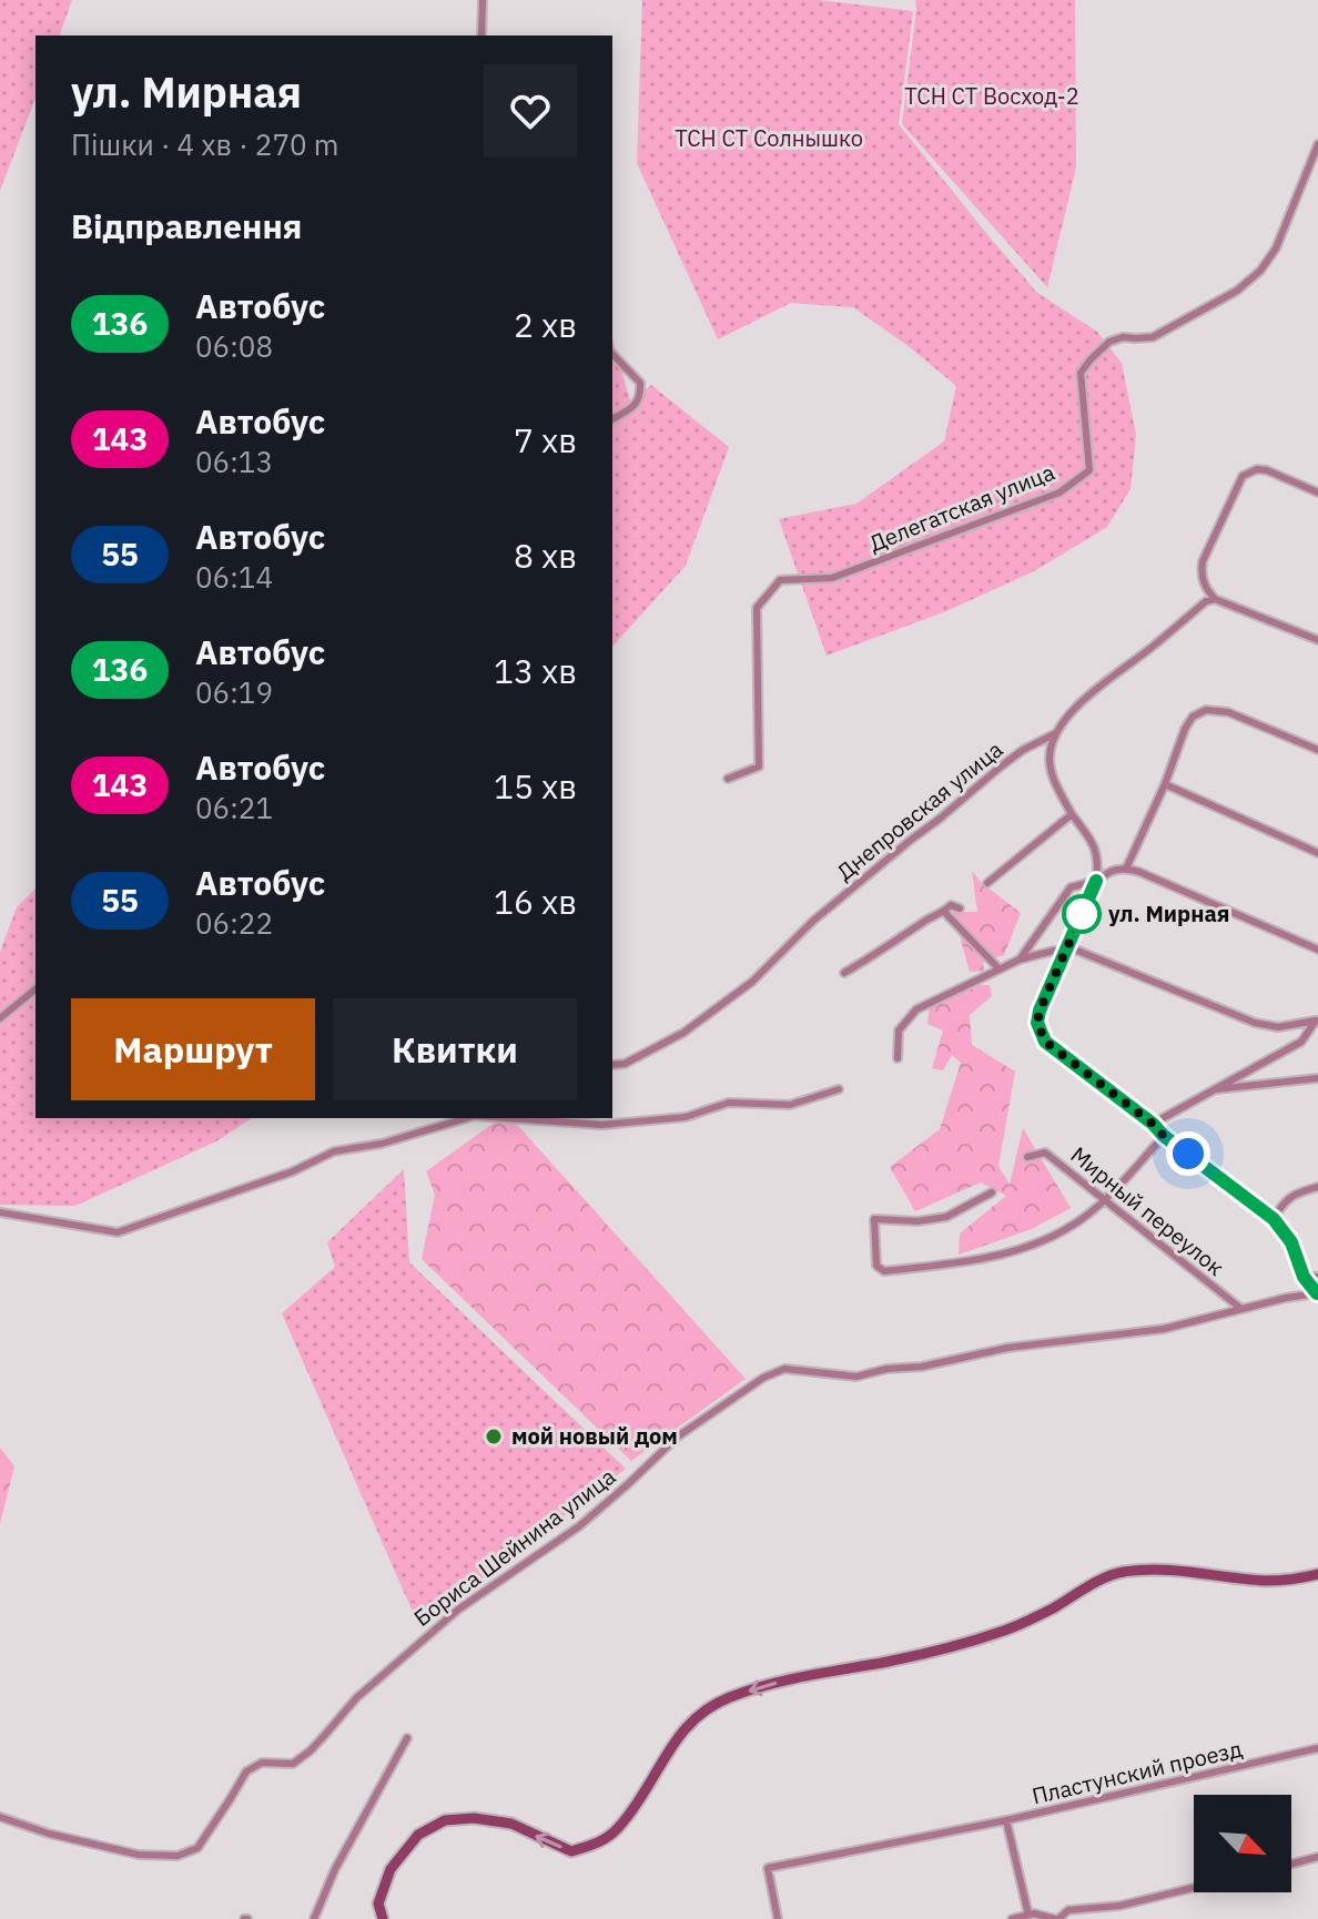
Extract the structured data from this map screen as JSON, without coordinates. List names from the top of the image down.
{
  "streets": {
    "street": [
      "Делегатская улица",
      "Днепровская улица",
      "Мирный переулок",
      "Бориса Шейнина улица",
      "Пластунский проезд"
    ]
  },
  "crossings": [
    ["Мирный переулок", "Бориса Шейнина улица"]
  ],
  "parks": ["ТСН СТ Восход-2", "ТСН СТ Солнышко"],
  "places": ["ул. Мирная", "мой новый дом"],
  "lines": ["bus line 136"],
  "north": "bottom right",
  "page": {
    "heading": [
      ["ул. Мирная", "Пішки · 4 хв · 270 m"],
      "Відправлення"
    ],
    "list": [
      {
        "mark": "136",
        "name": "Автобус",
        "note": "06:08",
        "value": "2 хв"
      },
      {
        "mark": "143",
        "name": "Автобус",
        "note": "06:13",
        "value": "7 хв"
      },
      {
        "mark": "55",
        "name": "Автобус",
        "note": "06:14",
        "value": "8 хв"
      },
      {
        "mark": "136",
        "name": "Автобус",
        "note": "06:19",
        "value": "13 хв"
      },
      {
        "mark": "143",
        "name": "Автобус",
        "note": "06:21",
        "value": "15 хв"
      },
      {
        "mark": "55",
        "name": "Автобус",
        "note": "06:22",
        "value": "16 хв"
      }
    ],
    "buttons": ["Маршрут", "Квитки"]
  }
}
